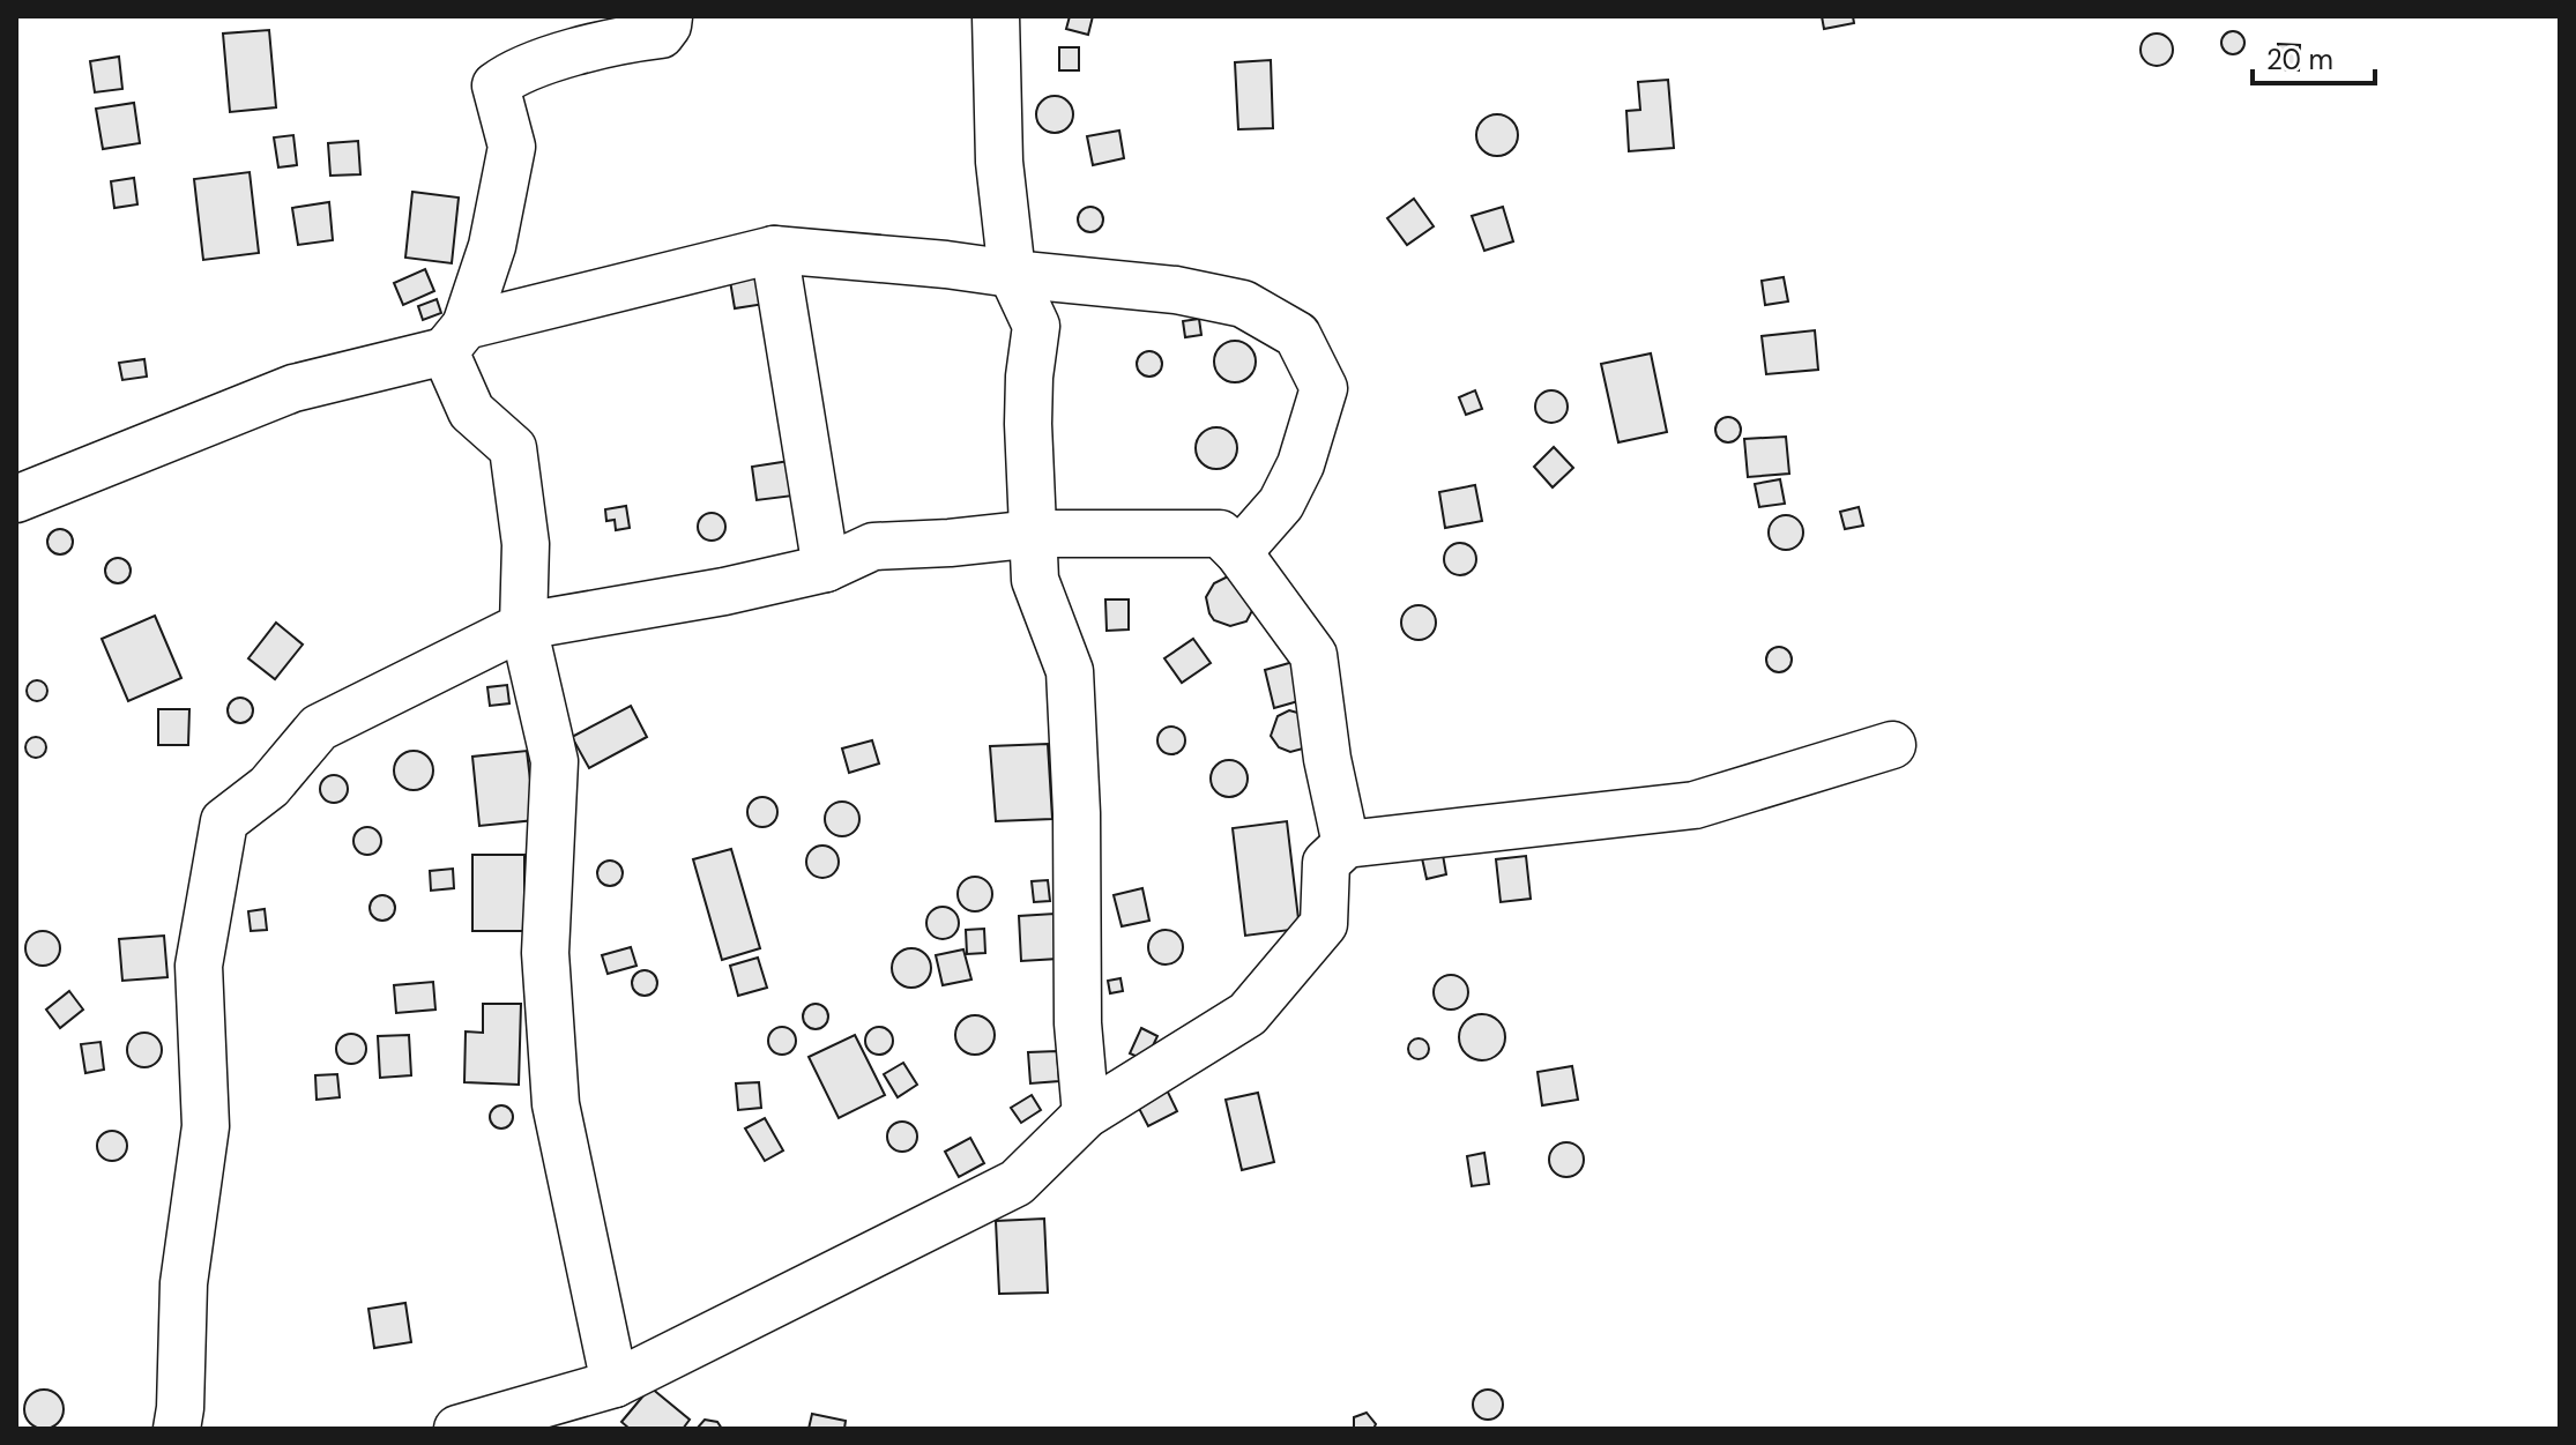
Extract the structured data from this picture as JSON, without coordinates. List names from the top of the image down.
{
  "scale_bar": "20 m"
}
